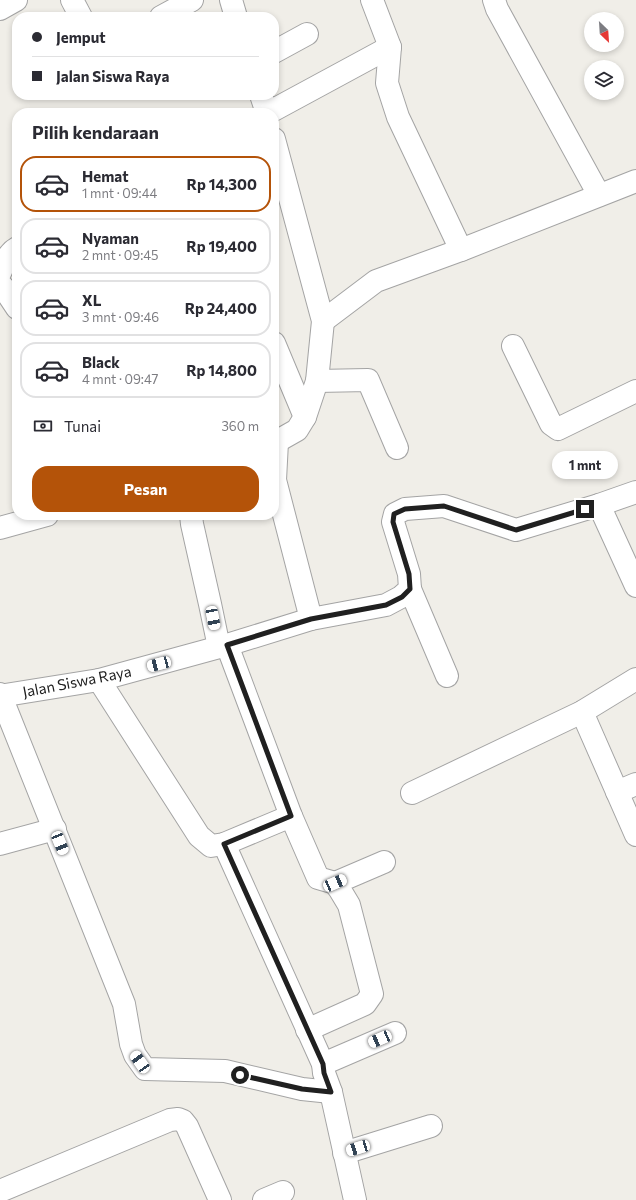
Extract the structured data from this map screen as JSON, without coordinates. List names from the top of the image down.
{
  "streets": {
    "street": ["Jalan Siswa Raya"]
  },
  "north": "bottom right",
  "page": {
    "banner": ["Jemput", "Jalan Siswa Raya"],
    "heading": "Pilih kendaraan",
    "list": [
      {
        "name": "Hemat",
        "note": "1 mnt · 09:44",
        "value": "Rp 14,300"
      },
      {
        "name": "Nyaman",
        "note": "2 mnt · 09:45",
        "value": "Rp 19,400"
      },
      {
        "name": "XL",
        "note": "3 mnt · 09:46",
        "value": "Rp 24,400"
      },
      {
        "name": "Black",
        "note": "4 mnt · 09:47",
        "value": "Rp 14,800"
      }
    ],
    "pay": ["Tunai", "360 m"],
    "bubble": "1 mnt",
    "buttons": "Pesan"
  }
}
